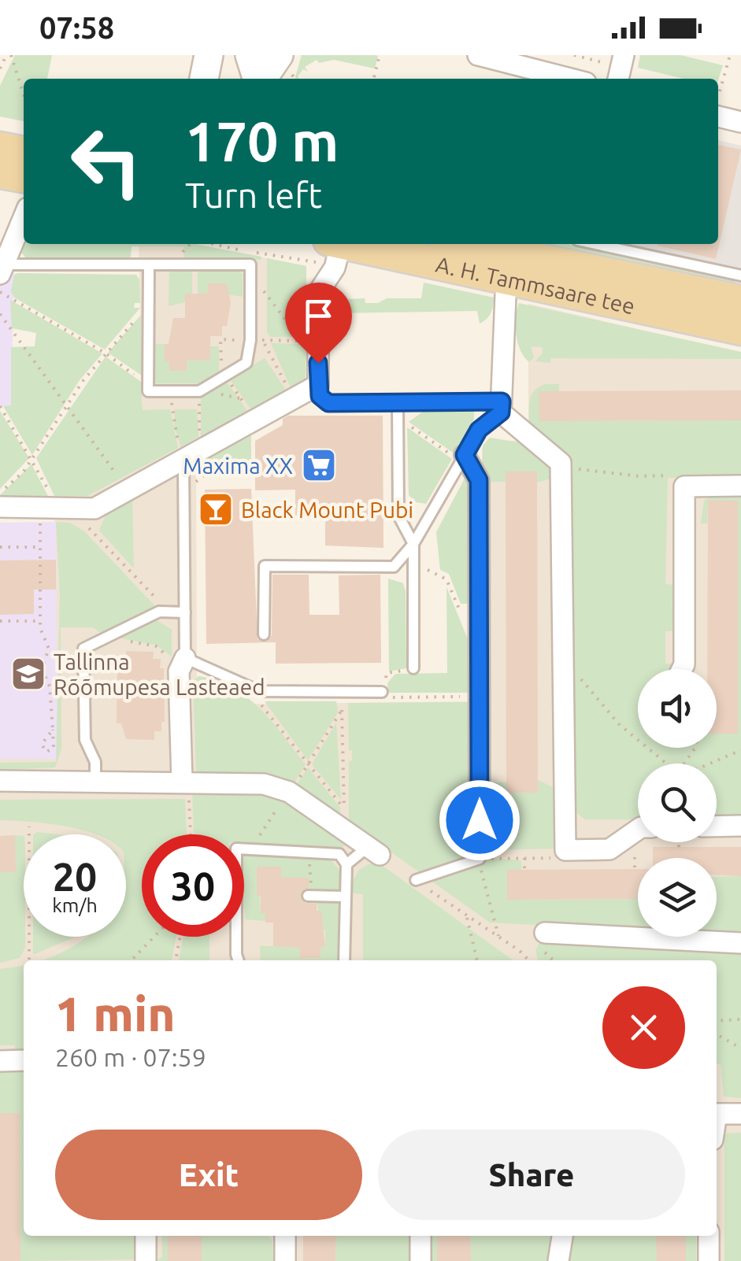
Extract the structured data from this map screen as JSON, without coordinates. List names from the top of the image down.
{
  "streets": {
    "main road": ["A. H. Tammsaare tee"]
  },
  "places": {
    "supermarket": ["Maxima XX"],
    "bar": ["Black Mount Pubi"],
    "school or university": ["Tallinna Rõõmupesa Lasteaed"]
  },
  "page": {
    "status": "07:58",
    "turn": ["170 m", "Turn left"],
    "speed": "20 km/h",
    "limit": "30",
    "heading": ["1 min", "260 m · 07:59"],
    "buttons": ["Exit", "Share"]
  }
}
